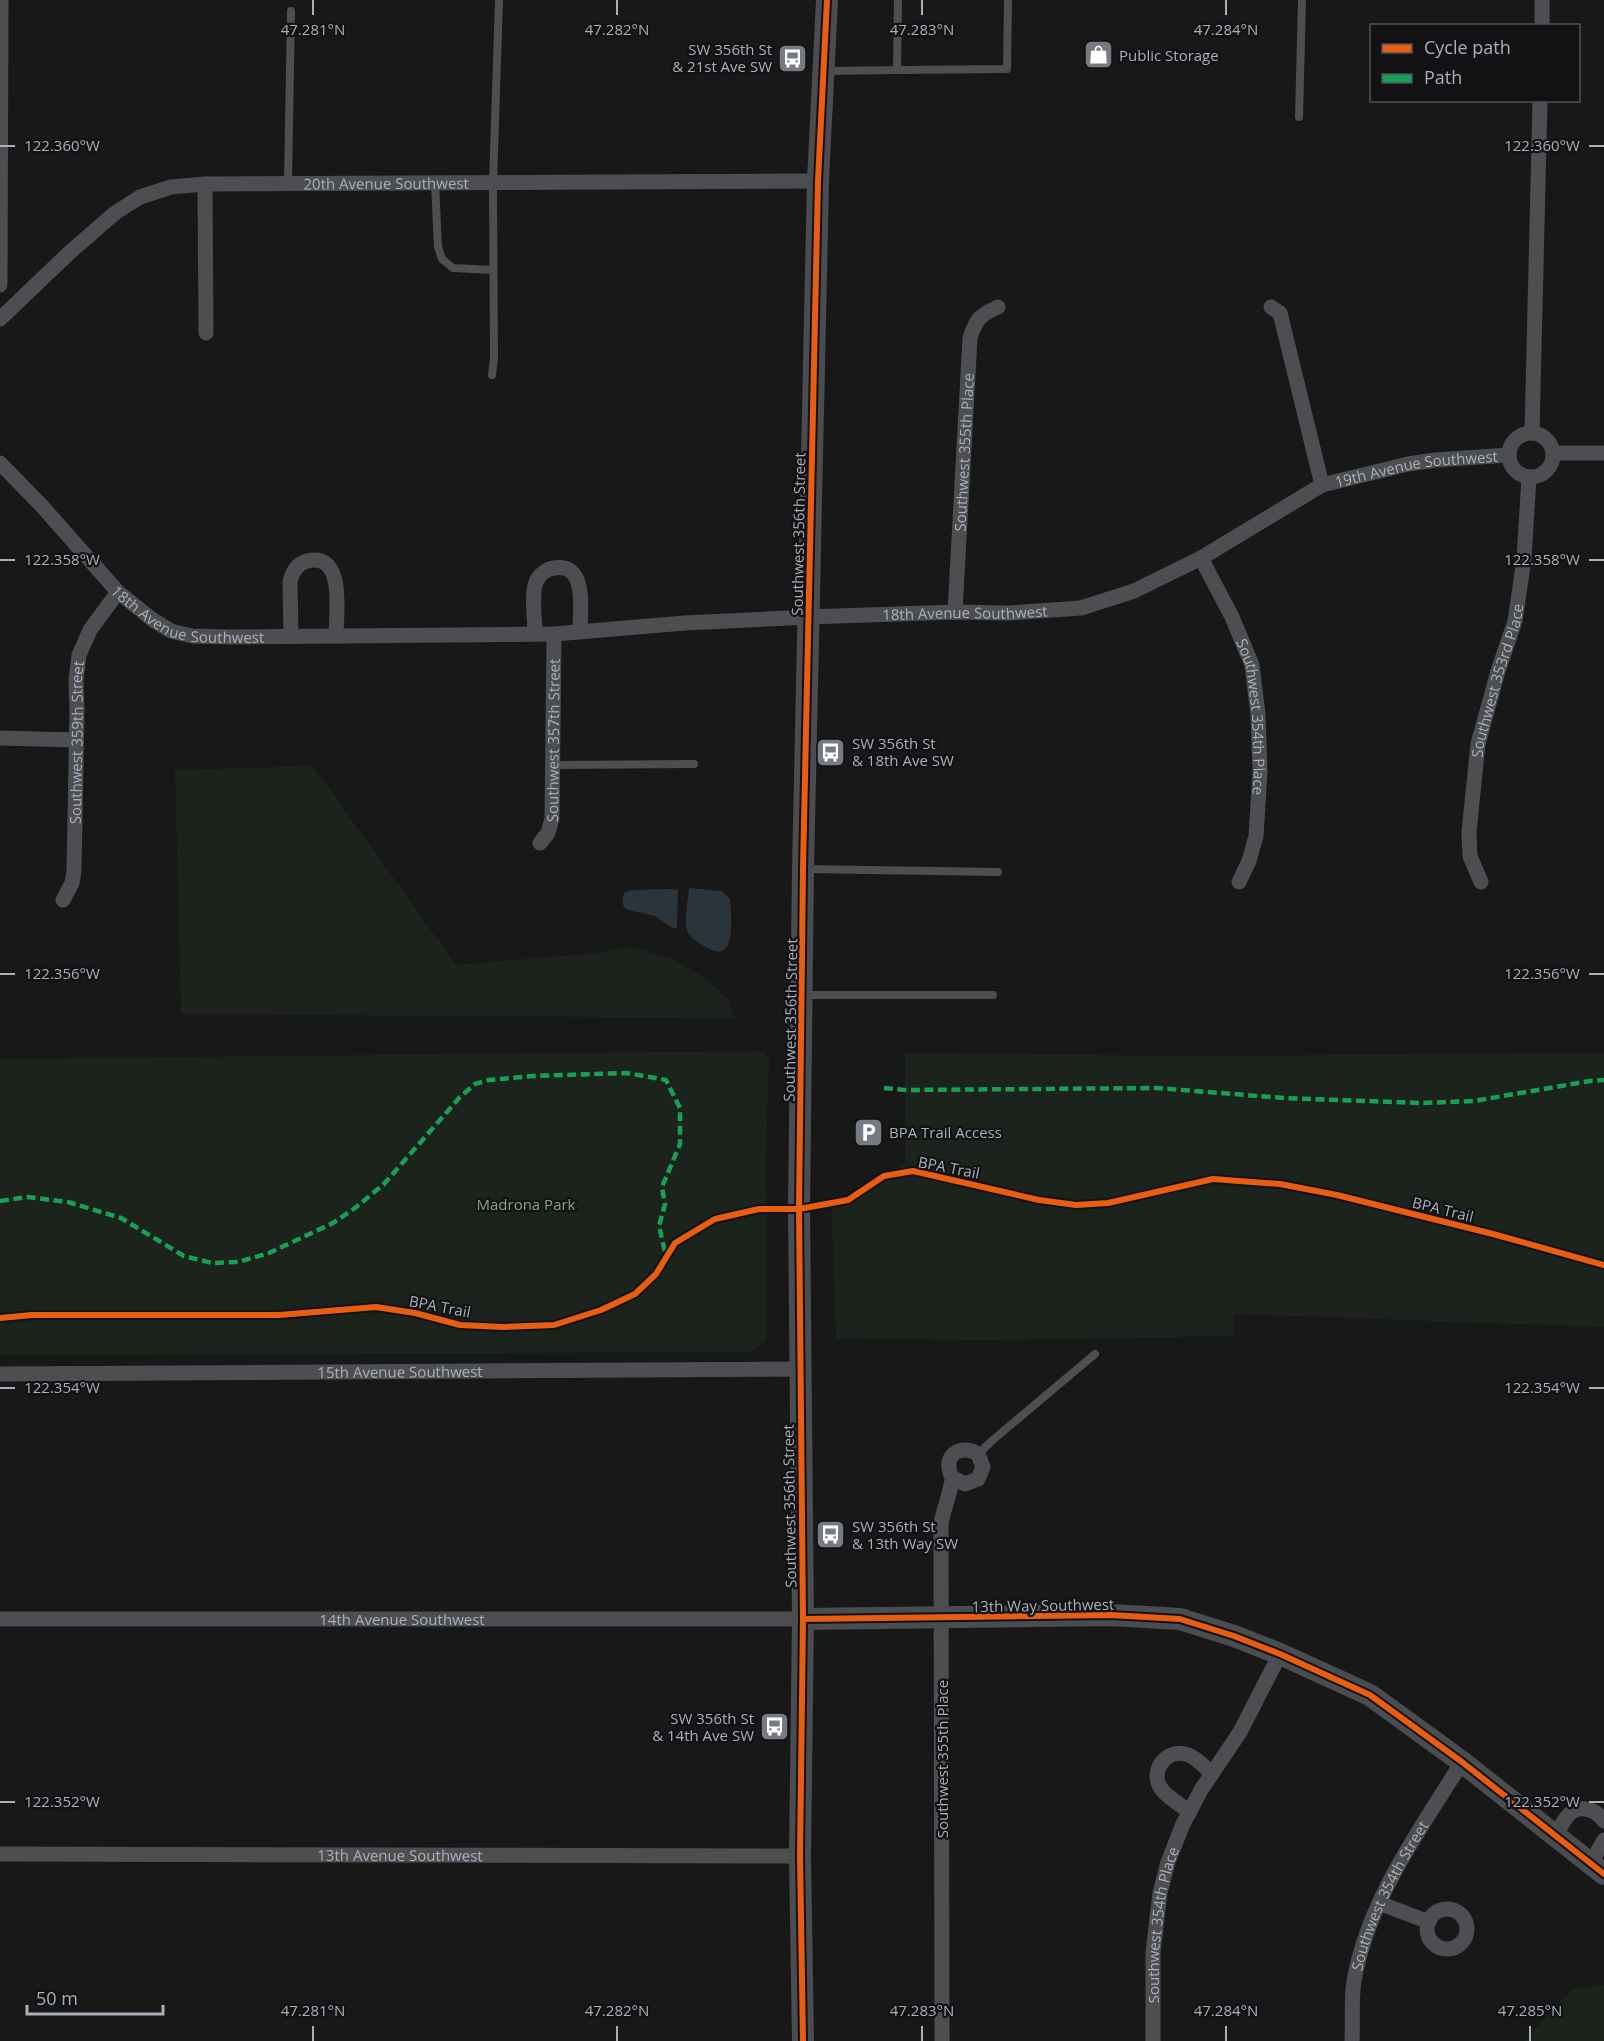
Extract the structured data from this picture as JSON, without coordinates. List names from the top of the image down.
{
  "streets": {
    "main road": ["Southwest 356th Street", "13th Way Southwest"],
    "street": [
      "20th Avenue Southwest",
      "Southwest 355th Place",
      "19th Avenue Southwest",
      "18th Avenue Southwest",
      "Southwest 353rd Place",
      "Southwest 354th Place",
      "Southwest 357th Street",
      "Southwest 359th Street",
      "15th Avenue Southwest",
      "14th Avenue Southwest",
      "13th Avenue Southwest",
      "Southwest 354th Street"
    ],
    "cycle path": ["BPA Trail"]
  },
  "crossings": [
    ["20th Avenue Southwest", "Southwest 356th Street"],
    ["Southwest 355th Place", "18th Avenue Southwest"],
    ["Southwest 355th Place", "13th Way Southwest"],
    ["19th Avenue Southwest", "18th Avenue Southwest"],
    ["19th Avenue Southwest", "Southwest 353rd Place"],
    ["Southwest 356th Street", "18th Avenue Southwest"],
    ["Southwest 356th Street", "15th Avenue Southwest"],
    ["Southwest 356th Street", "13th Way Southwest"],
    ["Southwest 356th Street", "14th Avenue Southwest"],
    ["Southwest 356th Street", "13th Avenue Southwest"],
    ["18th Avenue Southwest", "Southwest 354th Place"],
    ["18th Avenue Southwest", "Southwest 357th Street"],
    ["18th Avenue Southwest", "Southwest 359th Street"],
    ["Southwest 354th Place", "13th Way Southwest"],
    ["13th Way Southwest", "14th Avenue Southwest"],
    ["13th Way Southwest", "Southwest 354th Street"]
  ],
  "parks": ["Madrona Park"],
  "places": {
    "shop": ["Public Storage"],
    "bus stop": [
      "SW 356th St & 21st Ave SW",
      "SW 356th St & 18th Ave SW",
      "SW 356th St & 13th Way SW",
      "SW 356th St & 14th Ave SW"
    ],
    "parking": ["BPA Trail Access"]
  },
  "legend": ["Cycle path", "Path"],
  "scale_bar": "50 m",
  "coordinates": [
    "47.281°N",
    "47.282°N",
    "47.283°N",
    "47.284°N",
    "122.360°W",
    "122.358°W",
    "122.356°W",
    "122.354°W",
    "122.352°W",
    "47.285°N"
  ]
}
